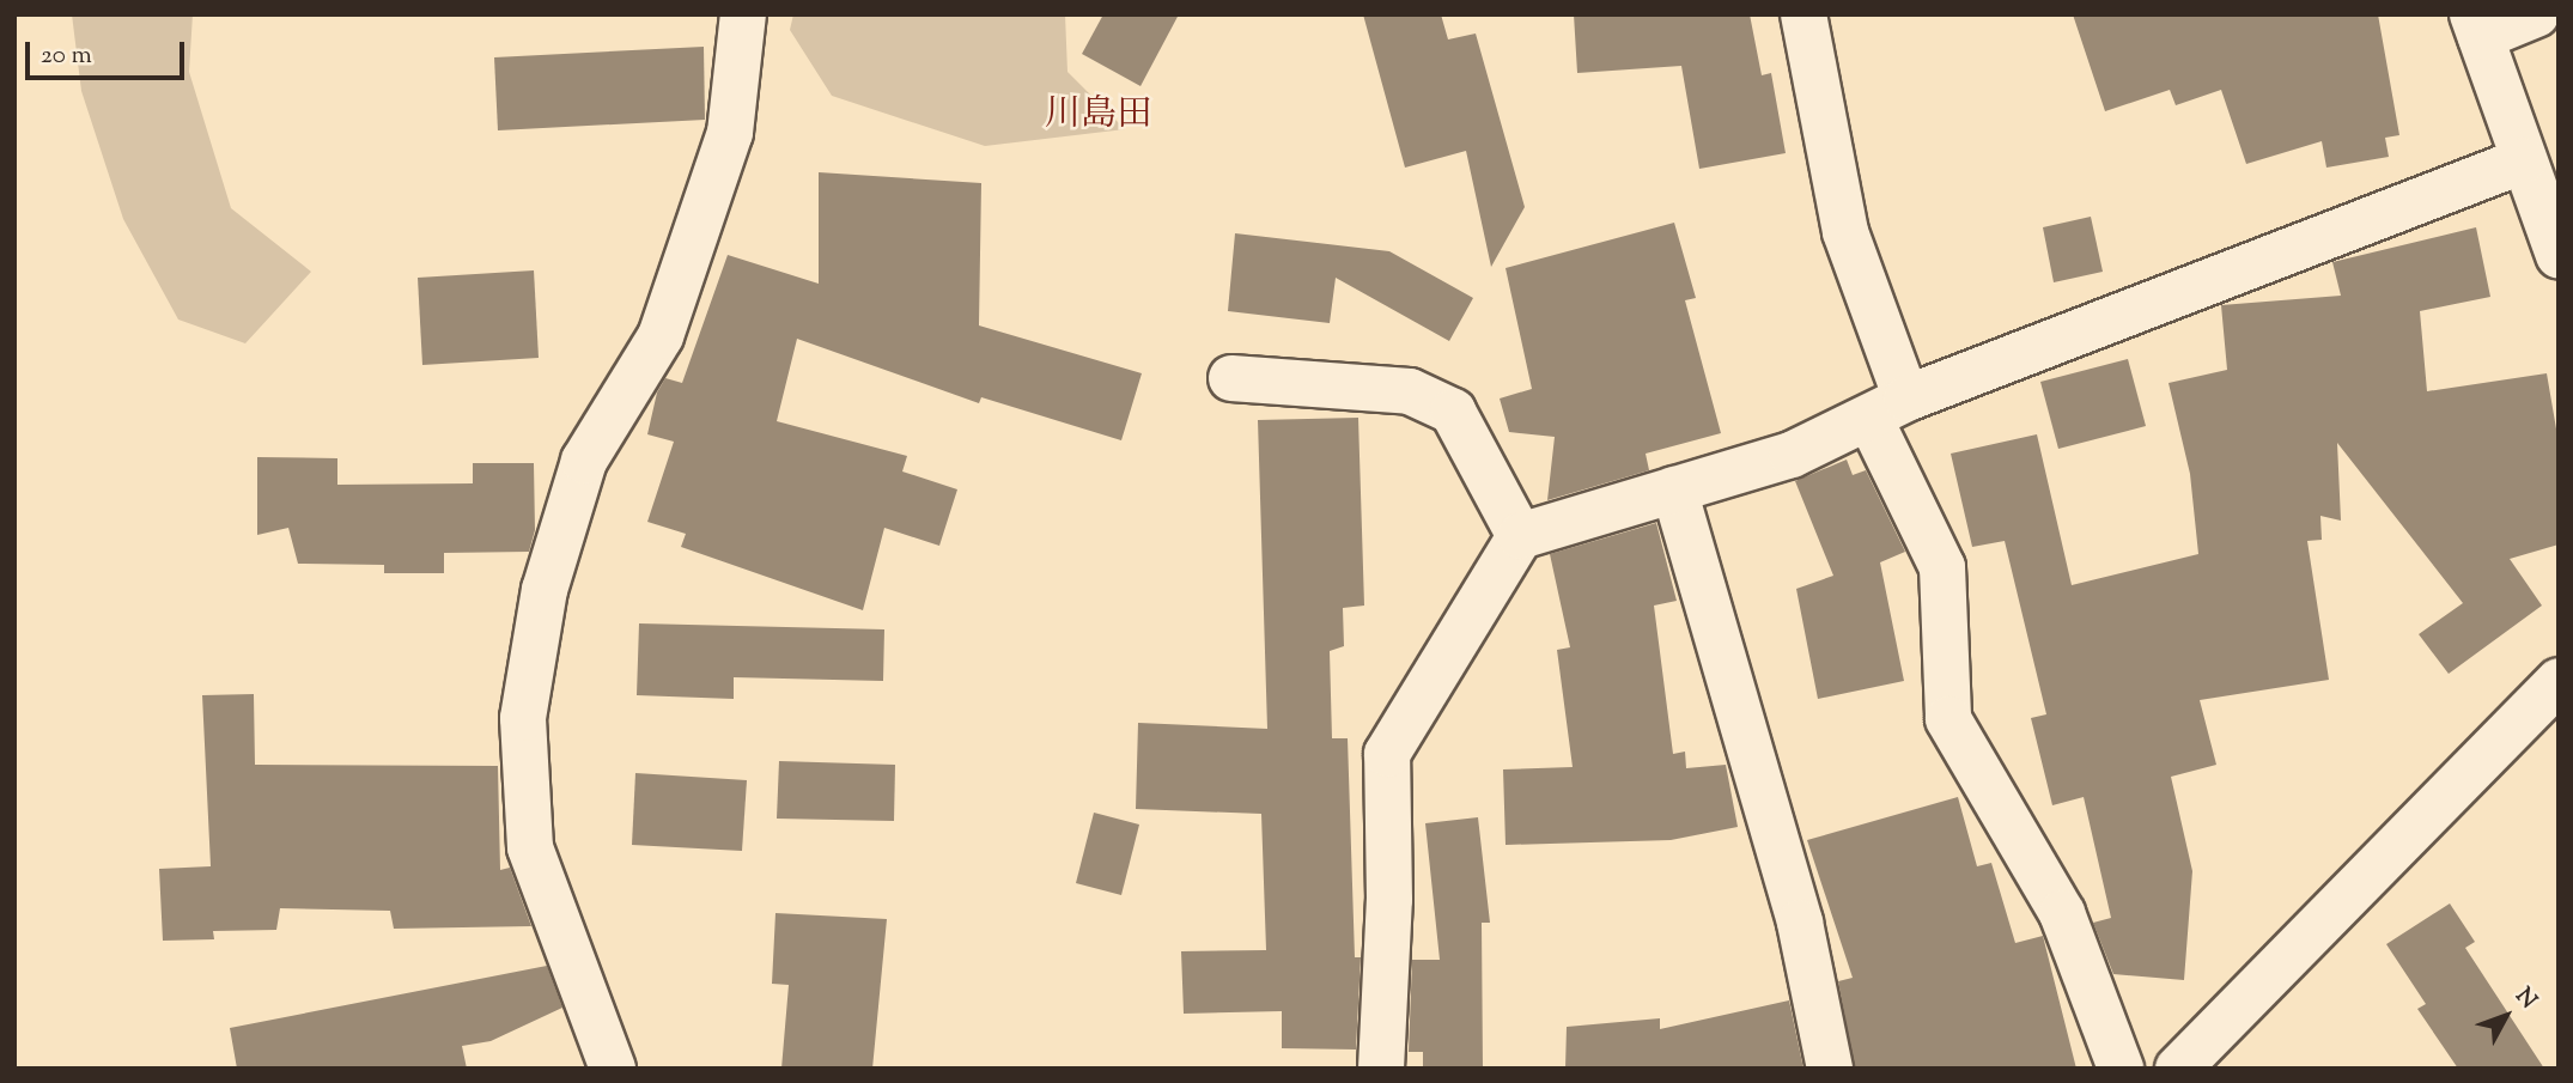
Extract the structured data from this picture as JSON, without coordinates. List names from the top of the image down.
{
  "districts": ["川島田"],
  "scale_bar": "20 m",
  "north": "top right"
}
